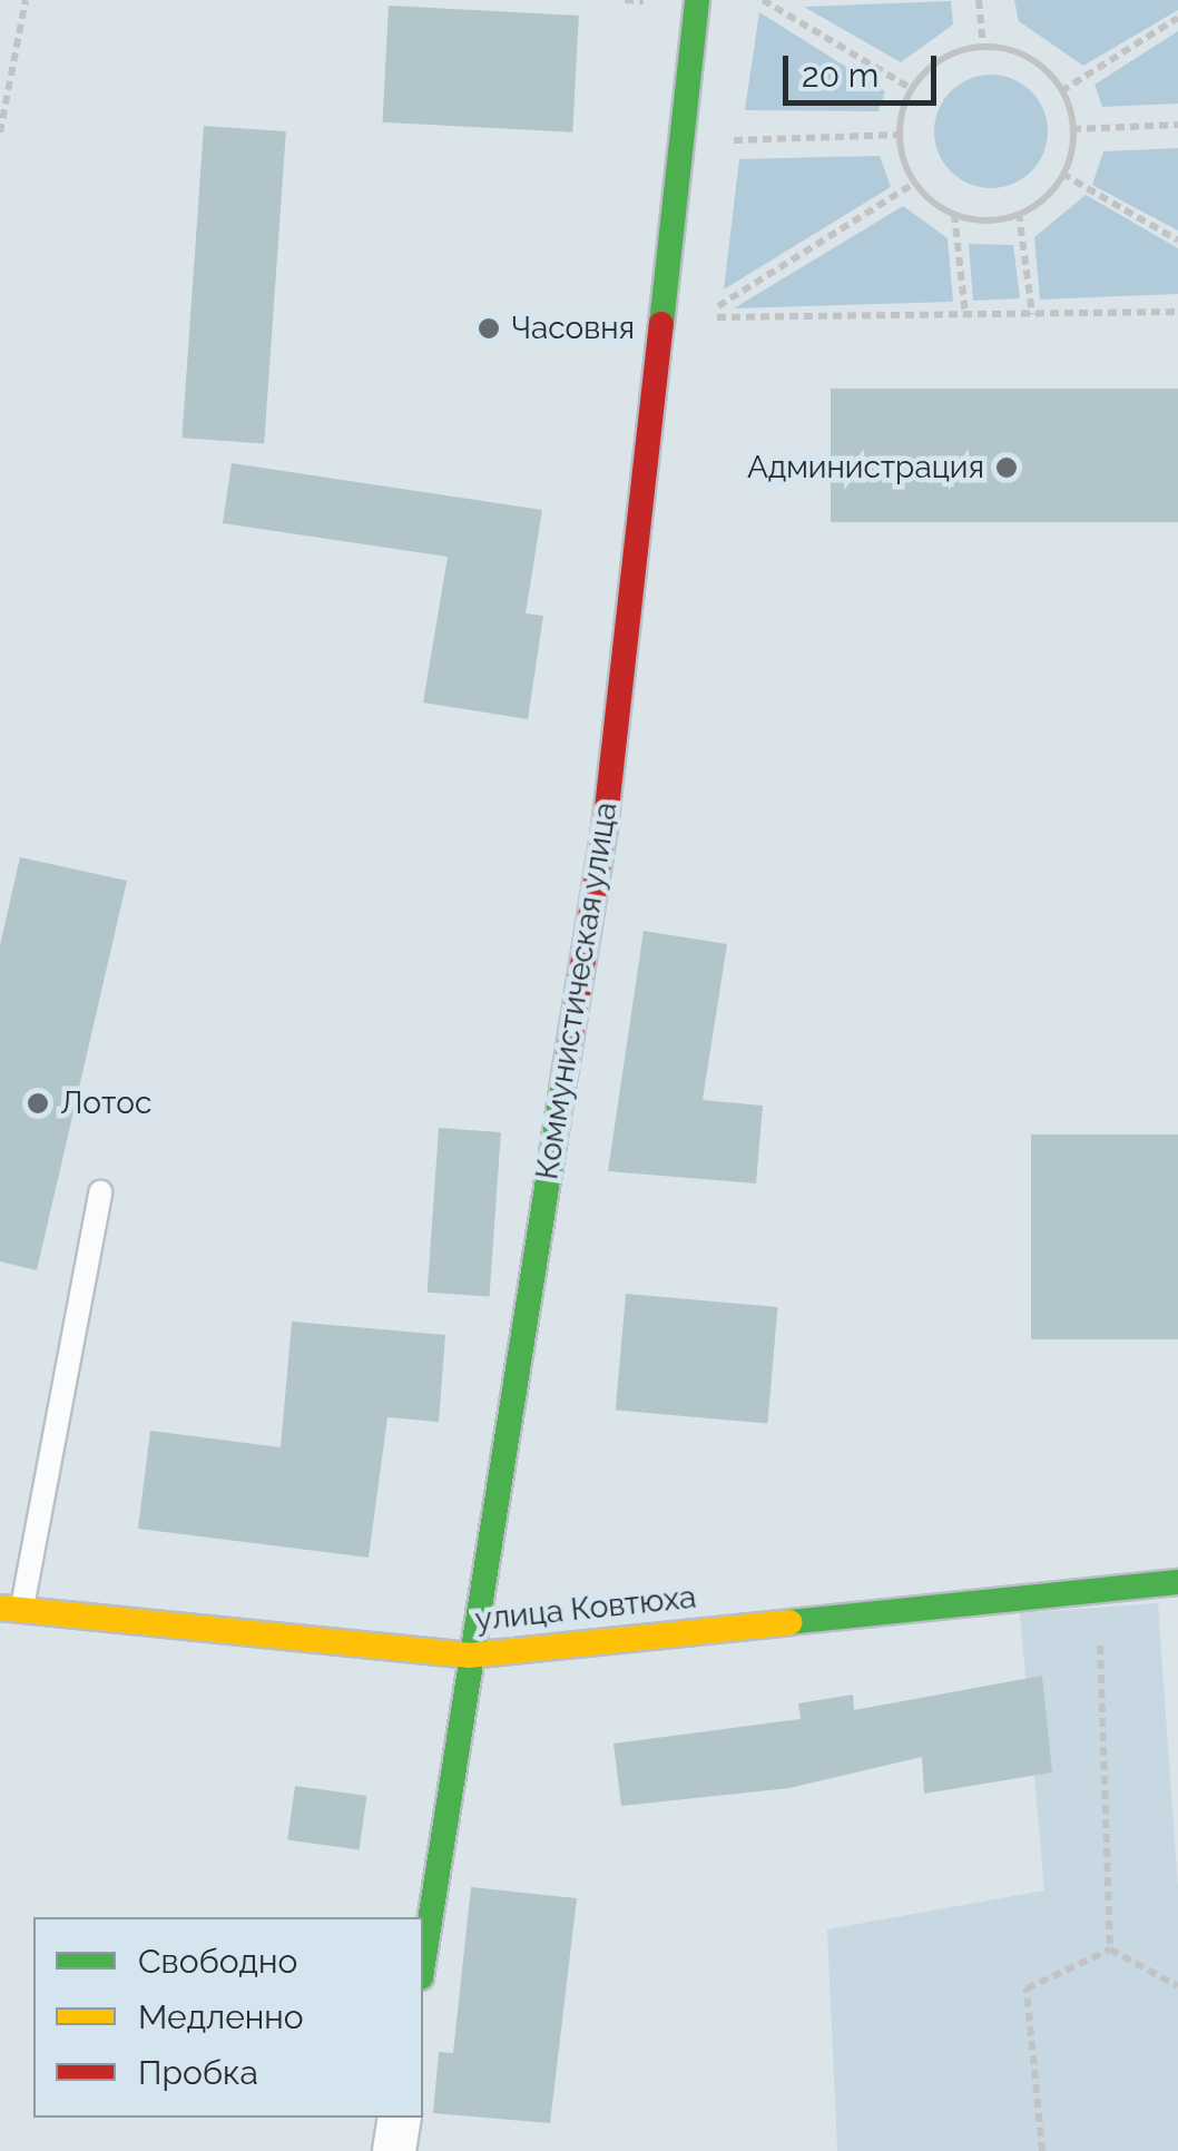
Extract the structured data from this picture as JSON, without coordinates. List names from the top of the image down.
{
  "streets": {
    "street": ["Коммунистическая улица", "улица Ковтюха"]
  },
  "crossings": [
    ["Коммунистическая улица", "улица Ковтюха"]
  ],
  "places": ["Часовня", "Администрация", "Лотос"],
  "legend": ["Свободно", "Медленно", "Пробка"],
  "scale_bar": "20 m"
}
